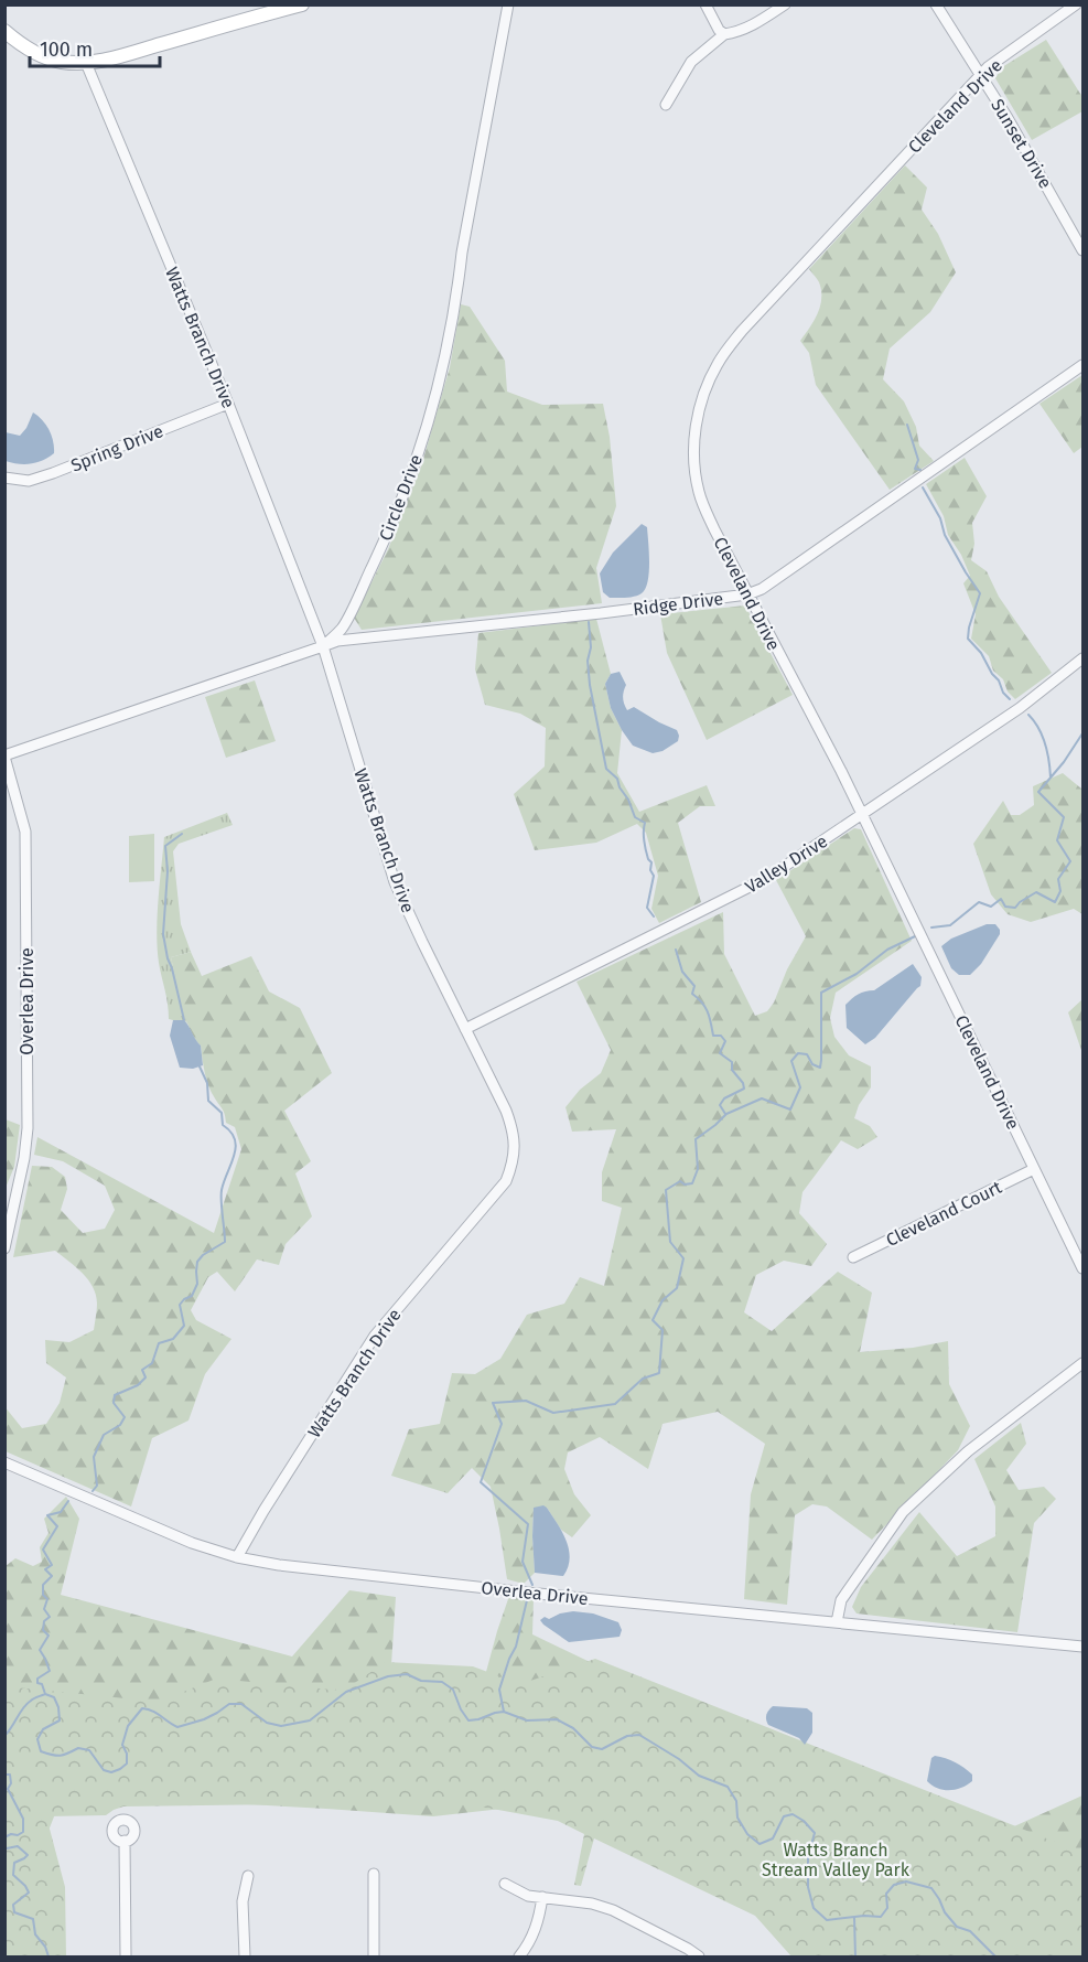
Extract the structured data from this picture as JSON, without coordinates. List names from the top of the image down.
{
  "streets": {
    "street": [
      "Cleveland Drive",
      "Sunset Drive",
      "Watts Branch Drive",
      "Spring Drive",
      "Circle Drive",
      "Ridge Drive",
      "Valley Drive",
      "Overlea Drive",
      "Cleveland Court"
    ]
  },
  "crossings": [
    ["Cleveland Drive", "Sunset Drive"],
    ["Cleveland Drive", "Ridge Drive"],
    ["Cleveland Drive", "Valley Drive"],
    ["Cleveland Drive", "Cleveland Court"],
    ["Watts Branch Drive", "Spring Drive"],
    ["Watts Branch Drive", "Circle Drive"],
    ["Watts Branch Drive", "Ridge Drive"],
    ["Watts Branch Drive", "Valley Drive"],
    ["Watts Branch Drive", "Overlea Drive"],
    ["Circle Drive", "Ridge Drive"]
  ],
  "parks": ["Watts Branch Stream Valley Park"],
  "scale_bar": "100 m"
}
